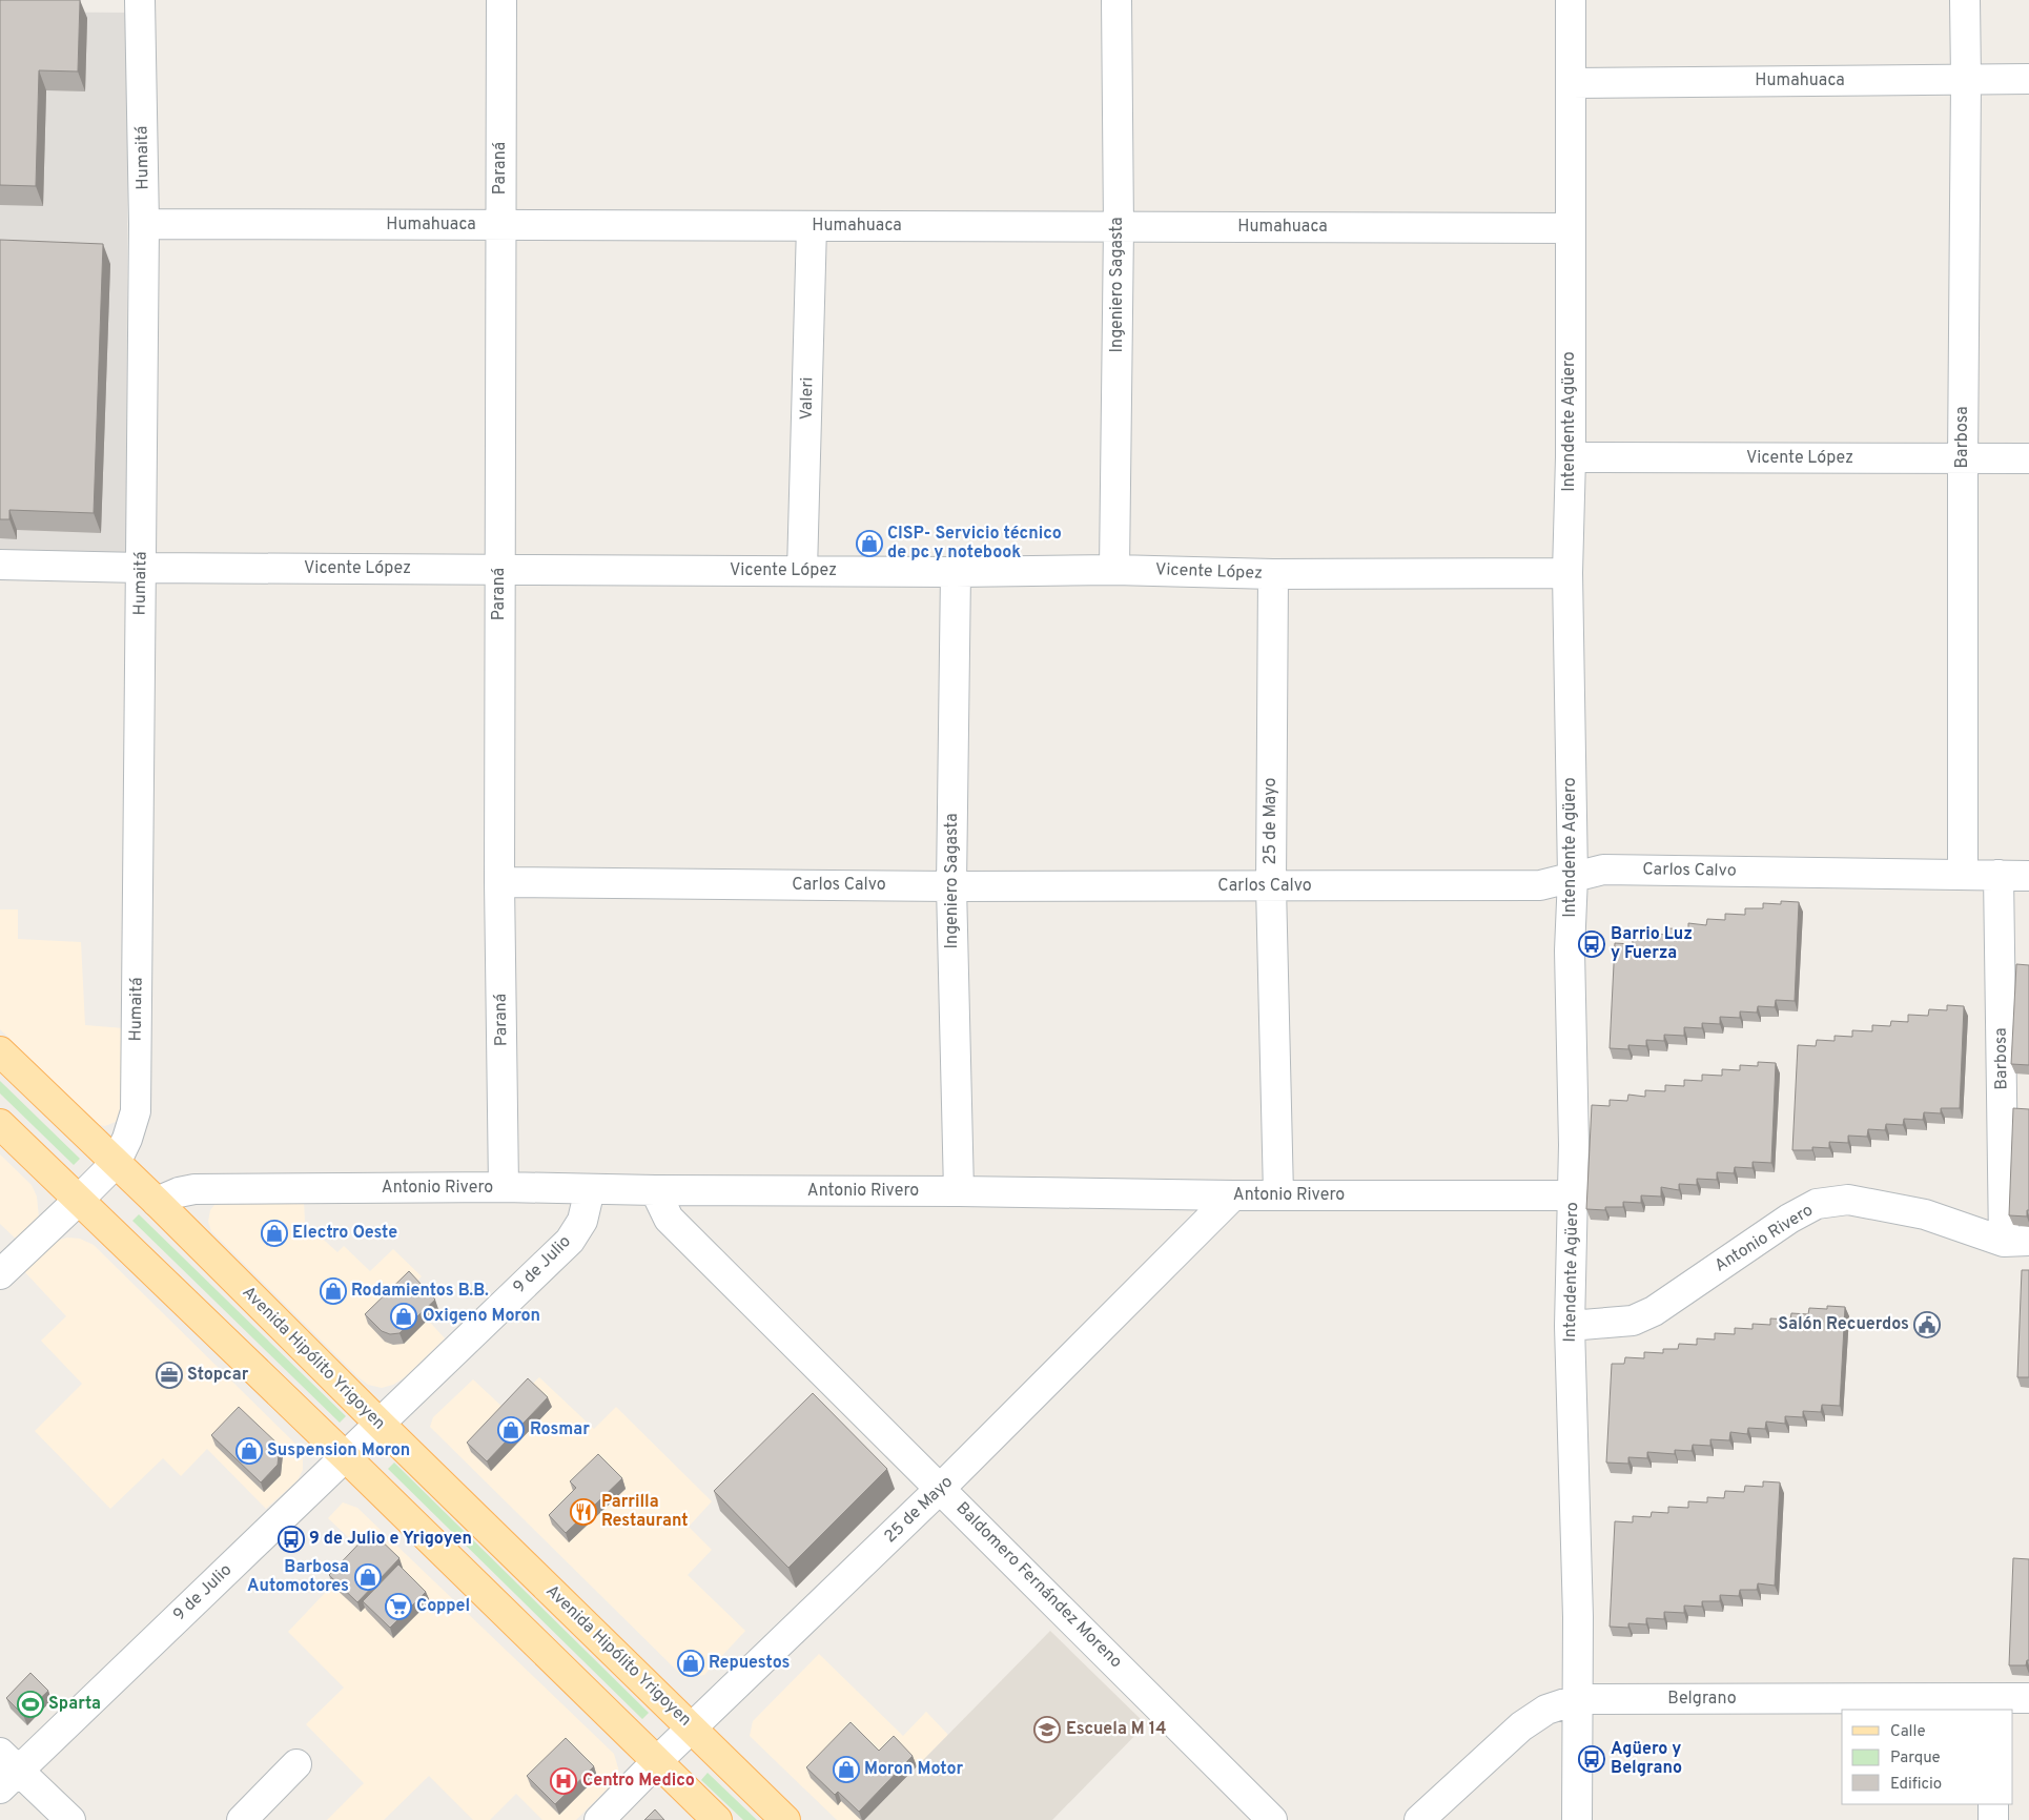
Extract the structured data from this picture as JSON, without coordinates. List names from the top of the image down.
{
  "streets": {
    "main road": ["Avenida Hipólito Yrigoyen"],
    "street": [
      "Humahuaca",
      "Humaitá",
      "Paraná",
      "Ingeniero Sagasta",
      "Valeri",
      "Intendente Agüero",
      "Barbosa",
      "Vicente López",
      "25 de Mayo",
      "Carlos Calvo",
      "Antonio Rivero",
      "9 de Julio",
      "Baldomero Fernández Moreno",
      "Belgrano"
    ]
  },
  "crossings": [
    ["Humahuaca", "Humaitá"],
    ["Humahuaca", "Paraná"],
    ["Humahuaca", "Ingeniero Sagasta"],
    ["Humahuaca", "Valeri"],
    ["Humahuaca", "Intendente Agüero"],
    ["Humahuaca", "Barbosa"],
    ["Humaitá", "Vicente López"],
    ["Humaitá", "Avenida Hipólito Yrigoyen"],
    ["Paraná", "Vicente López"],
    ["Paraná", "Carlos Calvo"],
    ["Paraná", "Antonio Rivero"],
    ["Ingeniero Sagasta", "Vicente López"],
    ["Ingeniero Sagasta", "Carlos Calvo"],
    ["Ingeniero Sagasta", "Antonio Rivero"],
    ["Valeri", "Vicente López"],
    ["Intendente Agüero", "Vicente López"],
    ["Intendente Agüero", "Carlos Calvo"],
    ["Intendente Agüero", "Antonio Rivero"],
    ["Intendente Agüero", "Belgrano"],
    ["Barbosa", "Vicente López"],
    ["Barbosa", "Carlos Calvo"],
    ["Barbosa", "Antonio Rivero"],
    ["Vicente López", "25 de Mayo"],
    ["25 de Mayo", "Carlos Calvo"],
    ["25 de Mayo", "Antonio Rivero"],
    ["25 de Mayo", "Avenida Hipólito Yrigoyen"],
    ["25 de Mayo", "Baldomero Fernández Moreno"],
    ["Antonio Rivero", "9 de Julio"],
    ["Antonio Rivero", "Avenida Hipólito Yrigoyen"],
    ["Antonio Rivero", "Baldomero Fernández Moreno"],
    ["9 de Julio", "Avenida Hipólito Yrigoyen"]
  ],
  "places": {
    "shop": [
      "CISP- Servicio técnico de pc y notebook",
      "Electro Oeste",
      "Rodamientos B.B.",
      "Oxigeno Moron",
      "Rosmar",
      "Suspension Moron",
      "Barbosa Automotores",
      "Repuestos",
      "Moron Motor"
    ],
    "bus stop": ["Barrio Luz y Fuerza", "9 de Julio e Yrigoyen", "Agüero y Belgrano"],
    "public building": ["Salón Recuerdos"],
    "office": ["Stopcar"],
    "restaurant": ["Parrilla Restaurant"],
    "supermarket": ["Coppel"],
    "sports": ["Sparta"],
    "school or university": ["Escuela M 14"],
    "hospital": ["Centro Medico"]
  },
  "legend": ["Calle", "Parque", "Edificio"]
}
